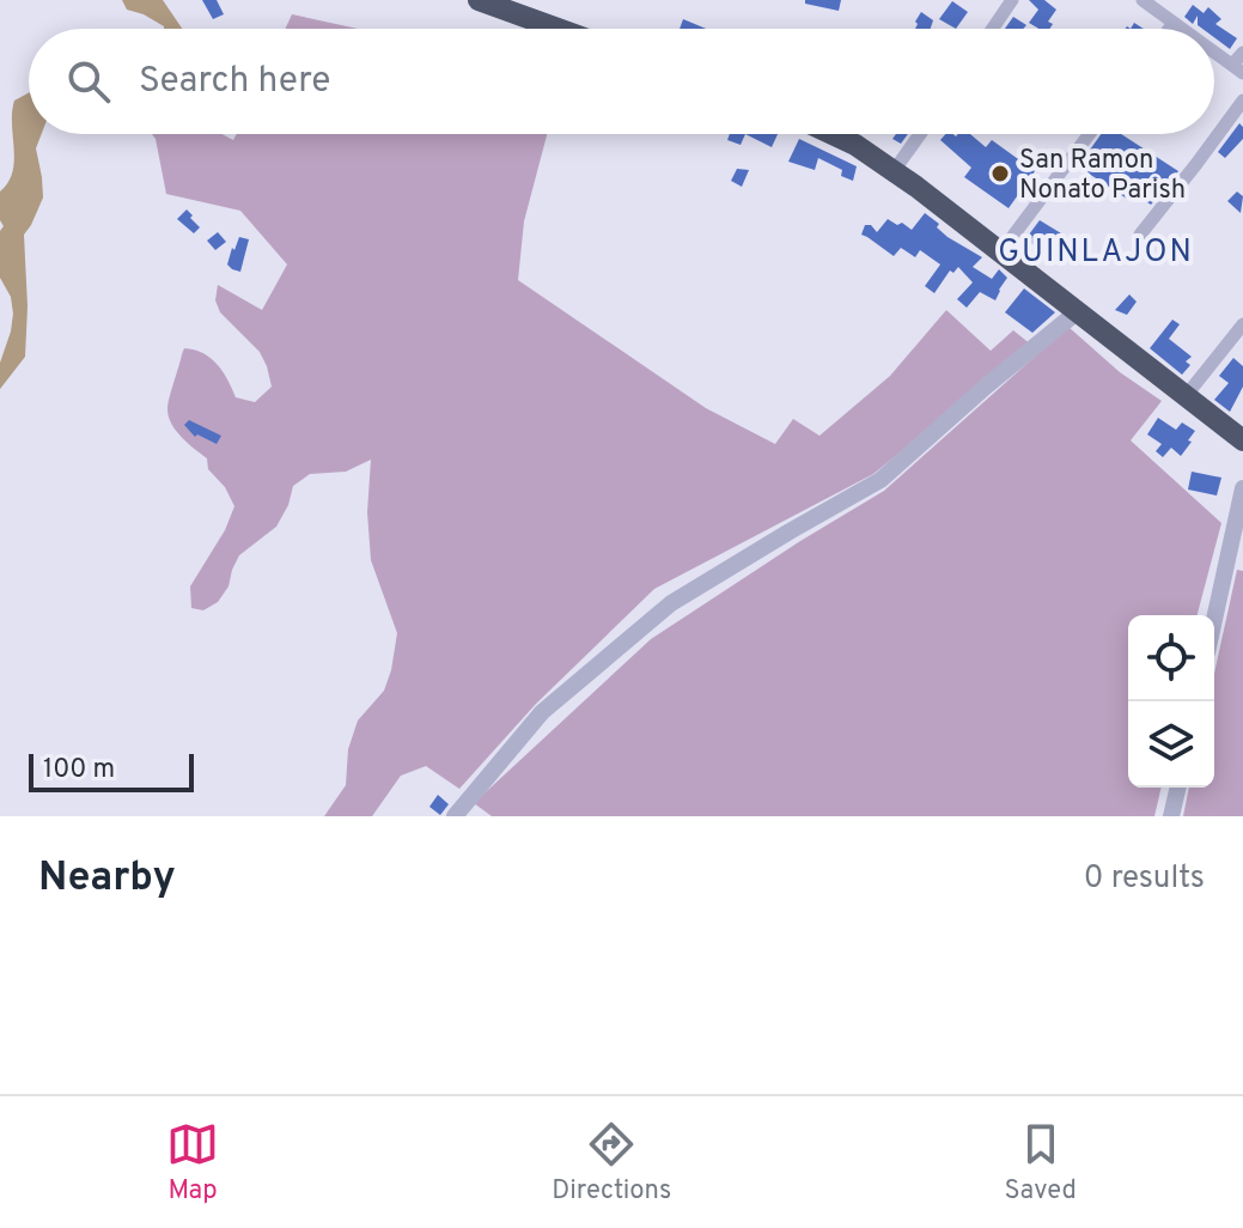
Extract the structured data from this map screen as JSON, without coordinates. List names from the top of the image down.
{
  "districts": ["GUINLAJON"],
  "places": ["San Ramon Nonato Parish"],
  "scale_bar": "100 m",
  "page": {
    "search": "Search here",
    "scale": "100 m",
    "heading": ["Nearby", "0 results"],
    "nav": ["Map", "Directions", "Saved"]
  }
}
